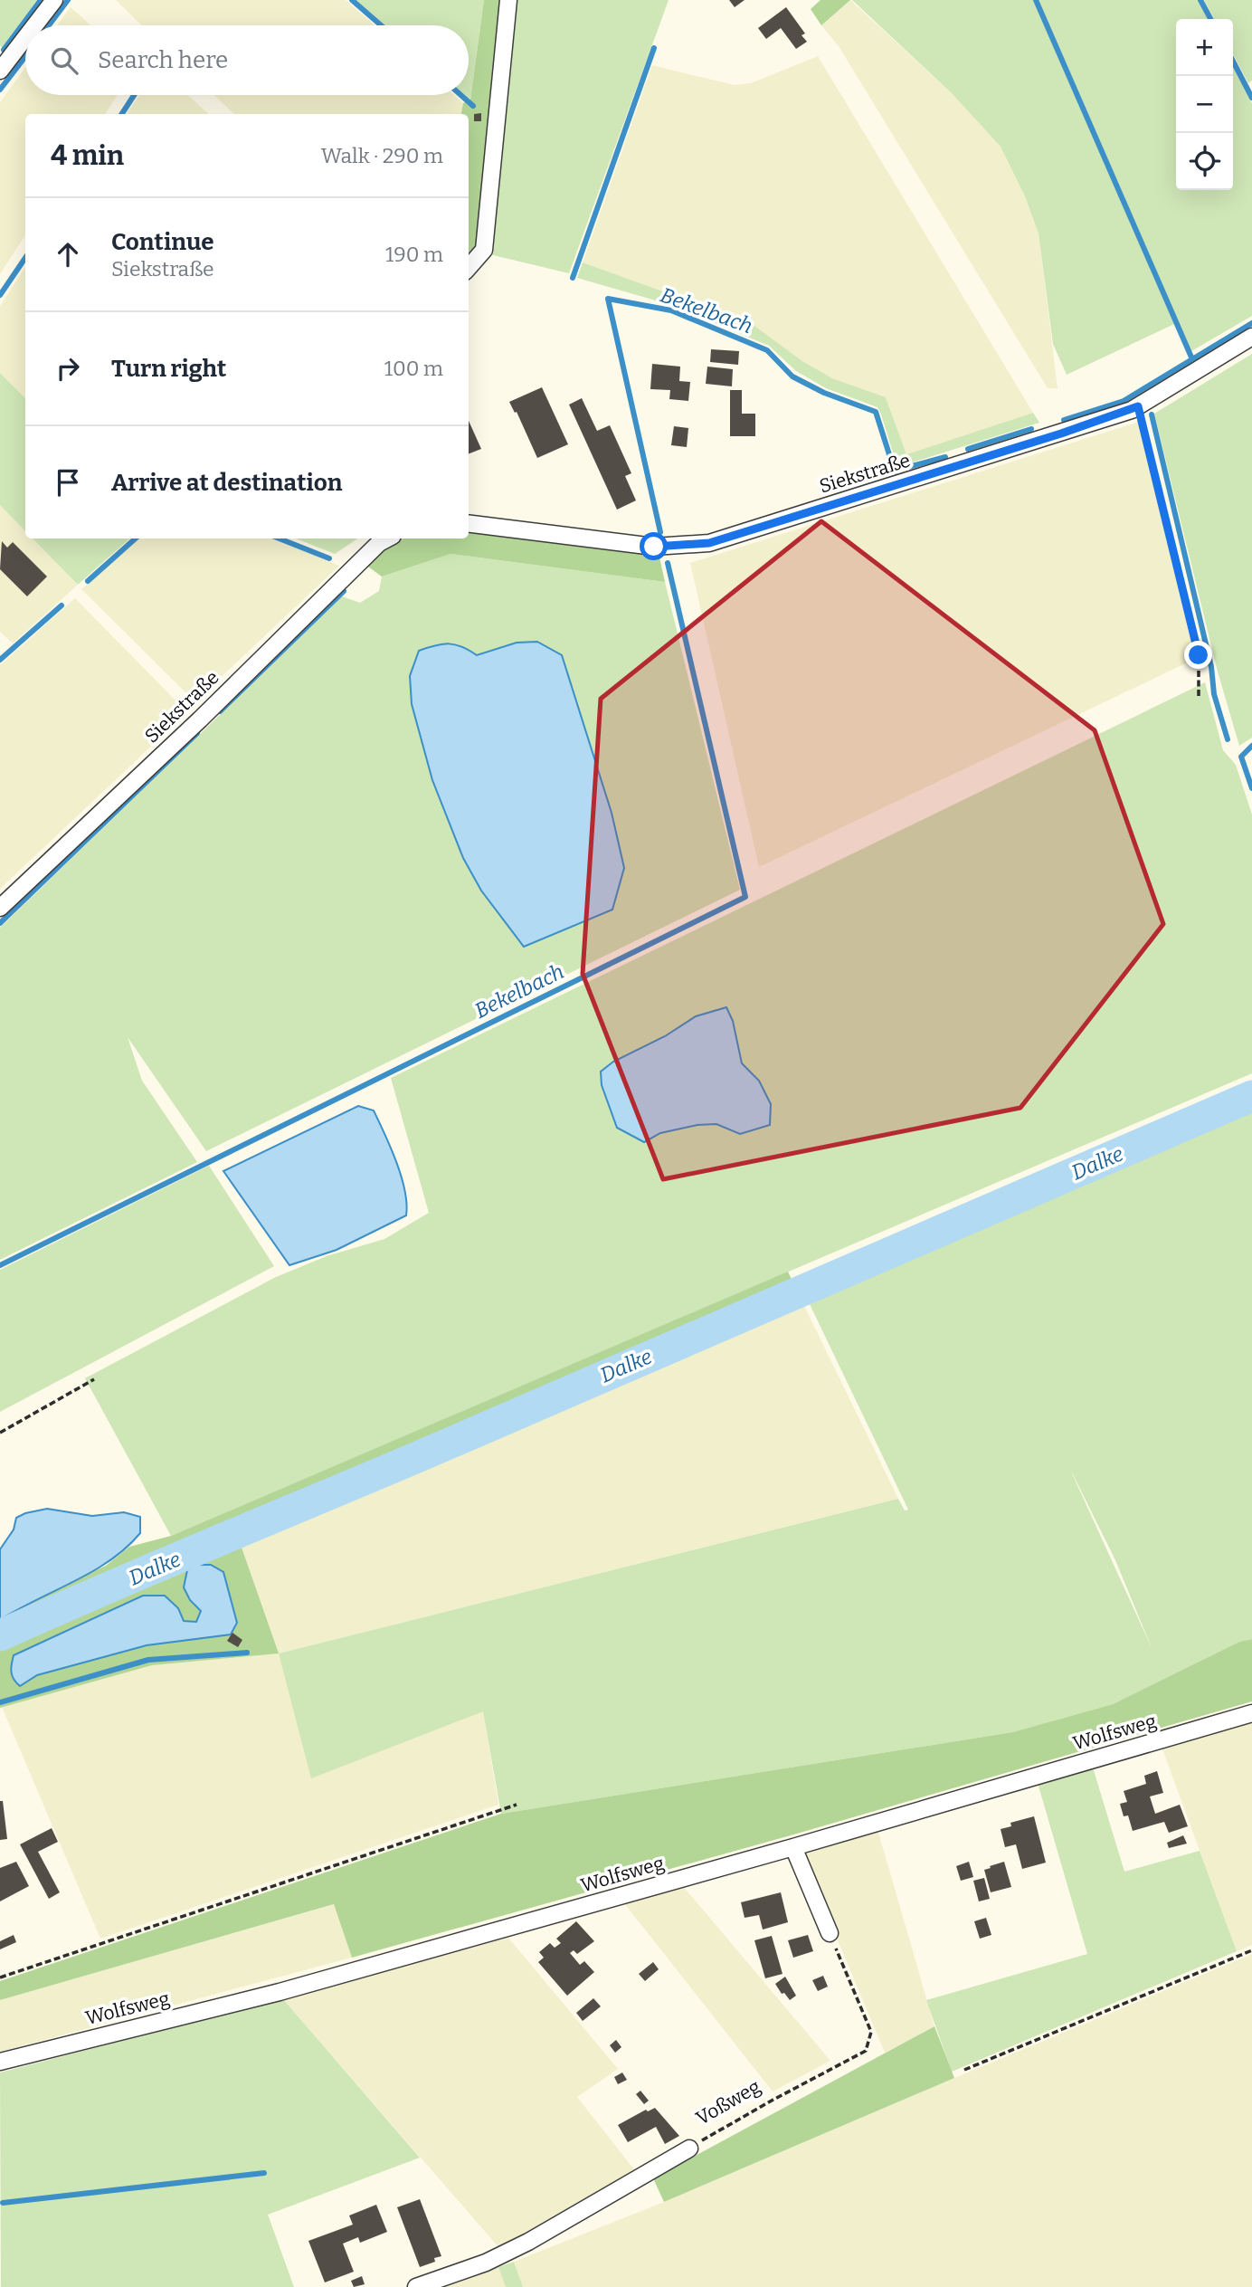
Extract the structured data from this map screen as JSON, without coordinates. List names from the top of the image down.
{
  "streets": {
    "street": ["Siekstraße", "Wolfsweg", "Voßweg"]
  },
  "water": ["Bekelbach", "Dalke"],
  "page": {
    "map_buttons": ["+", "−"],
    "search": "Search here",
    "heading": ["4 min", "Walk · 290 m"],
    "list": [
      ["Continue", "Siekstraße", "190 m"],
      ["Turn right", "100 m"],
      "Arrive at destination"
    ]
  }
}
